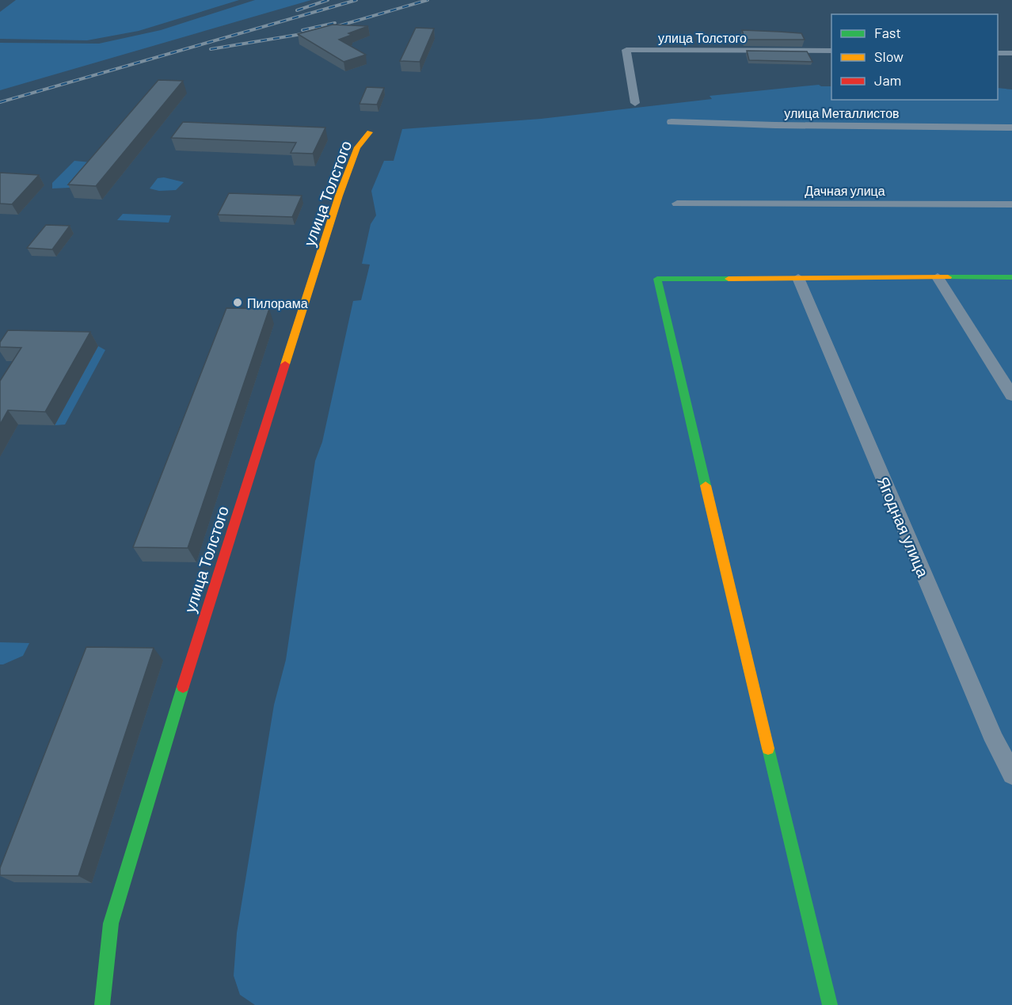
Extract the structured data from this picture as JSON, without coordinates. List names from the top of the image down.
{
  "streets": {
    "street": [
      "улица Толстого",
      "улица Металлистов",
      "Дачная улица",
      "Ягодная улица"
    ]
  },
  "places": ["Пилорама"],
  "legend": ["Fast", "Slow", "Jam"]
}
